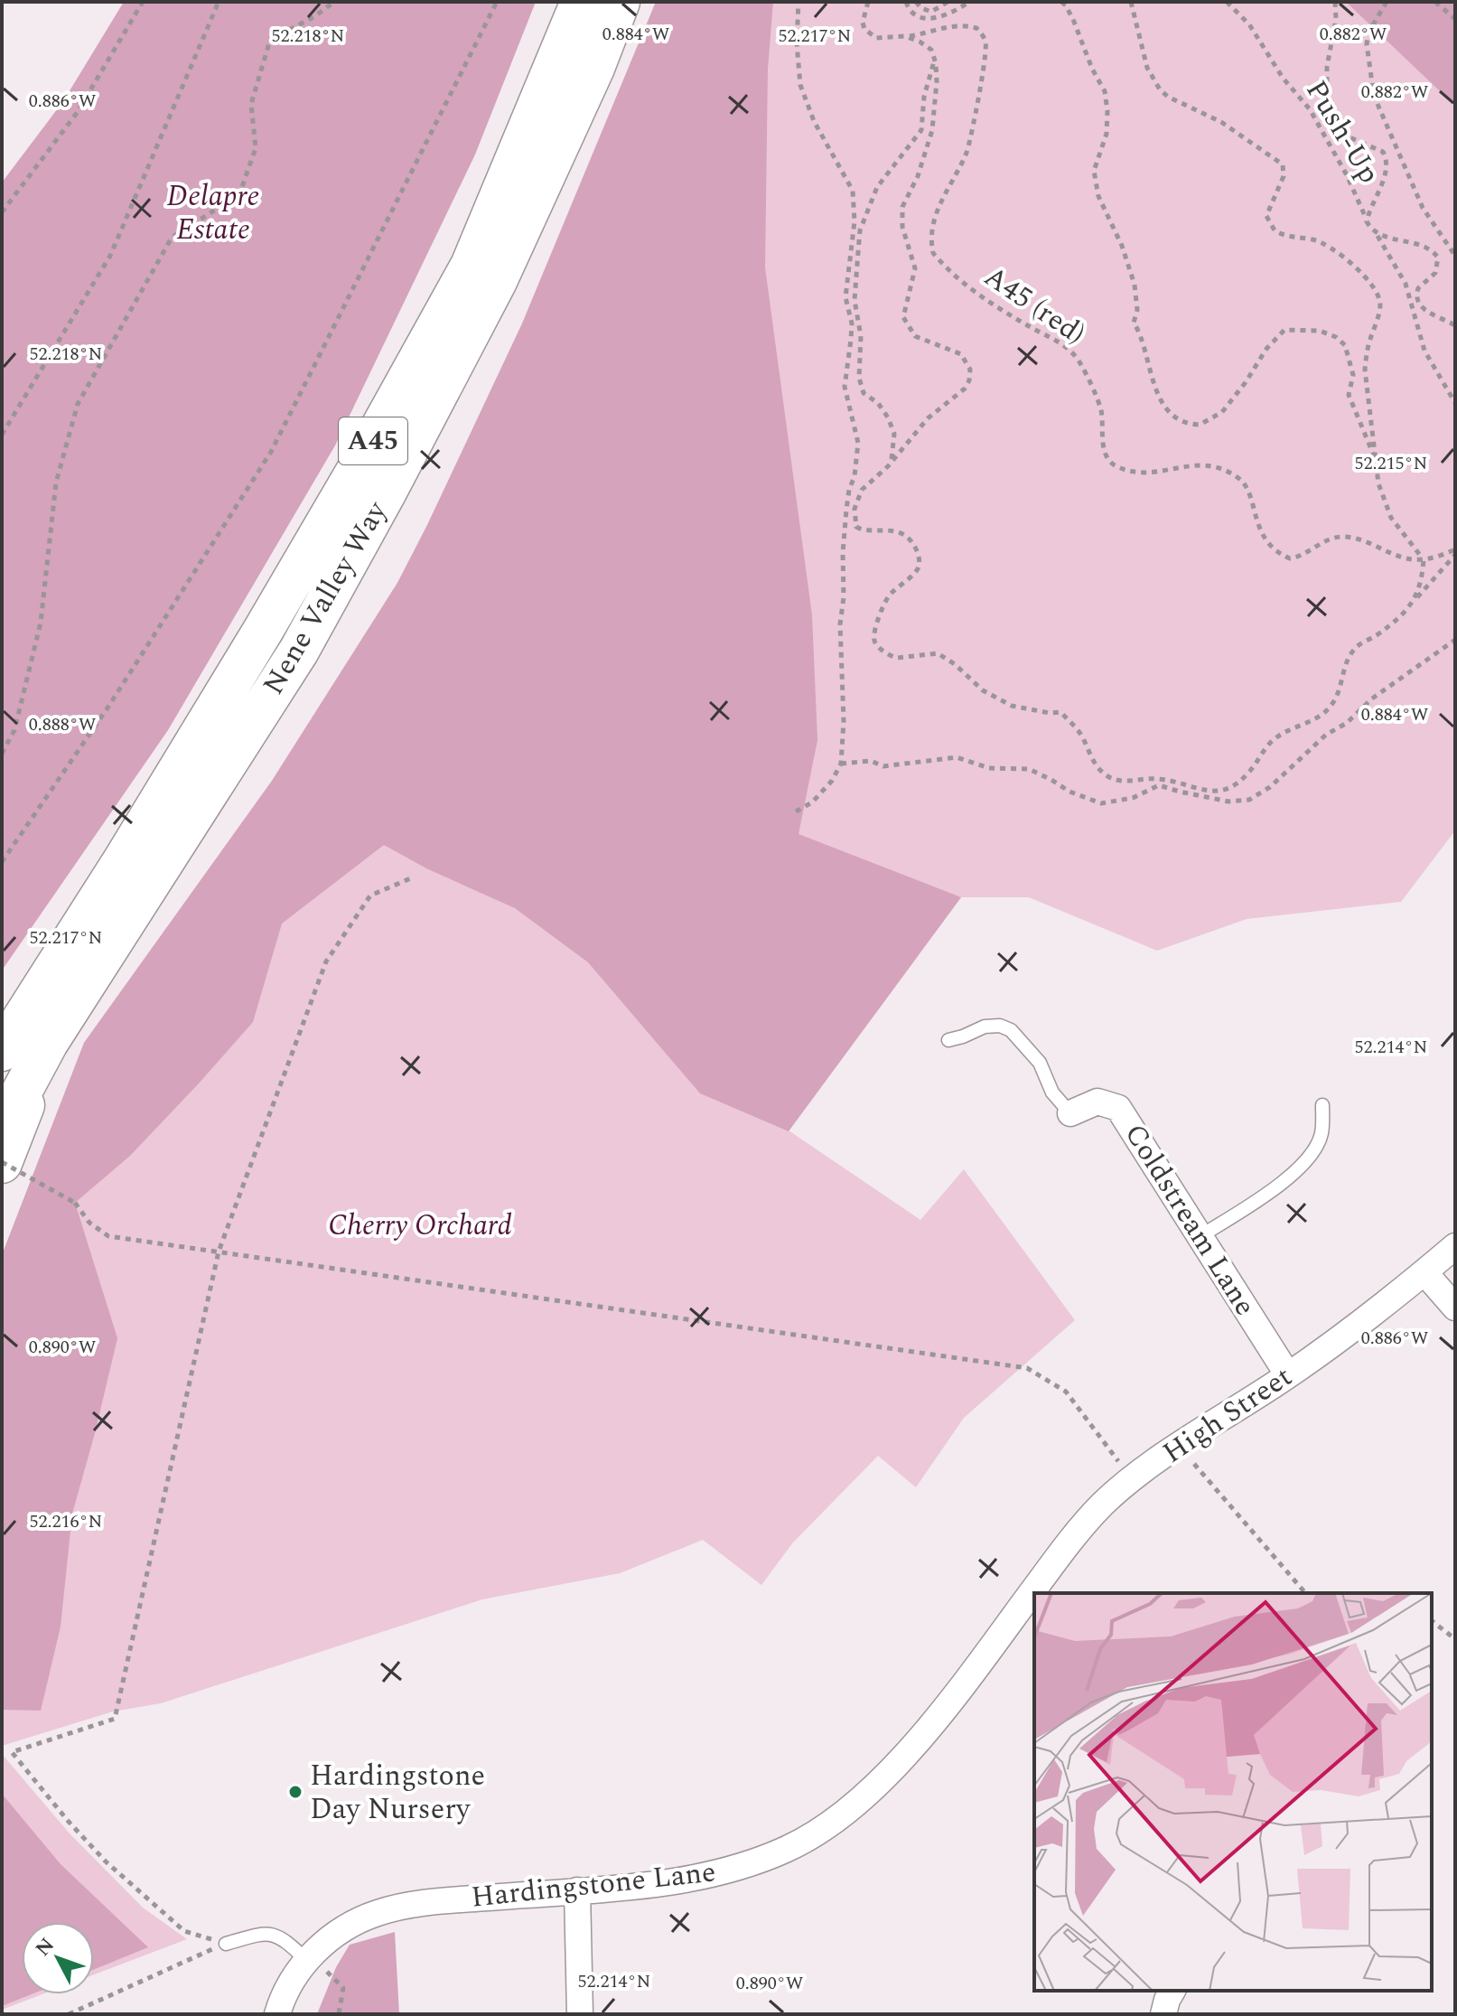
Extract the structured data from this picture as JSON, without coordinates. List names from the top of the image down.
{
  "streets": {
    "highway": ["A45", "Nene Valley Way"],
    "street": ["Coldstream Lane", "High Street", "Hardingstone Lane"],
    "path": ["Push-Up", "A45 (red)"]
  },
  "crossings": [
    ["Coldstream Lane", "High Street"],
    ["High Street", "Hardingstone Lane"]
  ],
  "parks": ["Delapre Estate", "Cherry Orchard"],
  "places": ["Hardingstone Day Nursery"],
  "north": "top left",
  "coordinates": [
    "0.882°W",
    "0.884°W",
    "52.218°N",
    "52.217°N",
    "0.886°W",
    "52.215°N",
    "0.888°W",
    "52.214°N",
    "0.890°W",
    "52.216°N"
  ]
}
